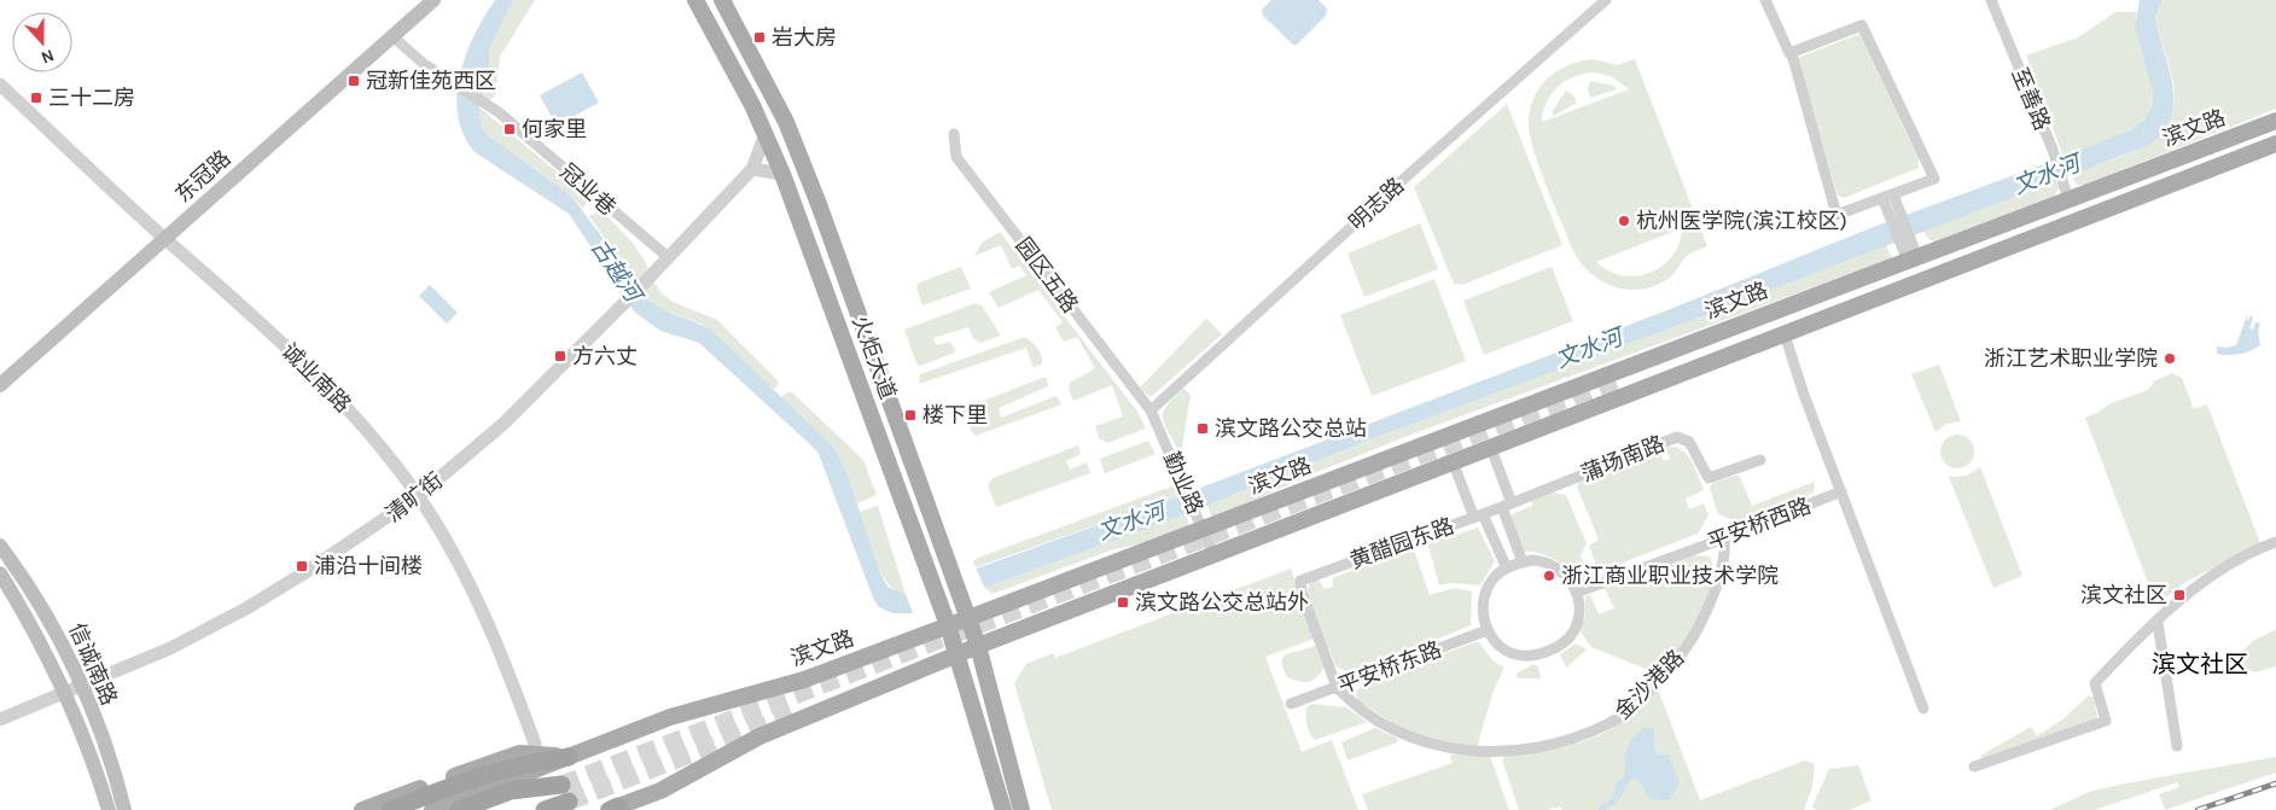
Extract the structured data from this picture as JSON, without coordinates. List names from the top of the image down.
{
  "streets": {
    "main road": [
      "滨文路",
      "东冠路",
      "火炬大道",
      "信诚南路"
    ],
    "street": [
      "至善路",
      "冠业巷",
      "明志路",
      "园区五路",
      "诚业南路",
      "蒲场南路",
      "勤业路",
      "清旷街",
      "平安桥西路",
      "黄醋园东路",
      "平安桥东路",
      "金沙港路"
    ]
  },
  "crossings": [
    ["至善路", "滨文路"],
    ["滨文路", "火炬大道"],
    ["滨文路", "勤业路"],
    ["东冠路", "冠业巷"],
    ["东冠路", "诚业南路"],
    ["冠业巷", "清旷街"],
    ["明志路", "园区五路"],
    ["明志路", "勤业路"],
    ["园区五路", "勤业路"],
    ["火炬大道", "清旷街"],
    ["诚业南路", "清旷街"],
    ["蒲场南路", "黄醋园东路"],
    ["清旷街", "信诚南路"],
    ["平安桥西路", "平安桥东路"],
    ["平安桥西路", "金沙港路"],
    ["黄醋园东路", "平安桥东路"],
    ["黄醋园东路", "金沙港路"],
    ["平安桥东路", "金沙港路"]
  ],
  "districts": ["滨文社区"],
  "water": ["文水河", "古越河"],
  "places": {
    "transit": [
      "岩大房",
      "冠新佳苑西区",
      "三十二房",
      "何家里",
      "方六丈",
      "楼下里",
      "滨文路公交总站",
      "浦沿十间楼",
      "滨文社区",
      "滨文路公交总站外"
    ],
    "other": ["杭州医学院(滨江校区)", "浙江艺术职业学院", "浙江商业职业技术学院"]
  },
  "north": "bottom"
}
